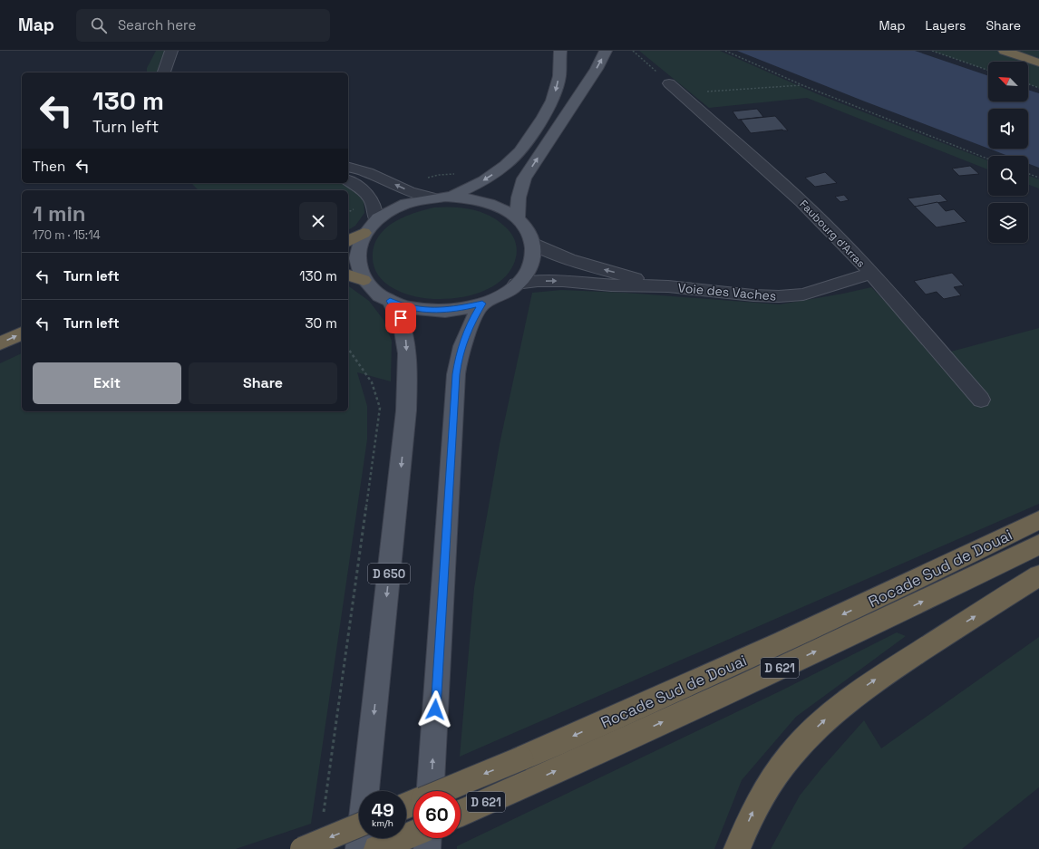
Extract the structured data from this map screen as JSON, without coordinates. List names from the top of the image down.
{
  "streets": {
    "highway": ["Rocade Sud de Douai", "D 621"],
    "main road": ["D 650"],
    "street": ["Faubourg d'Arras", "Voie des Vaches"]
  },
  "crossings": [
    ["Faubourg d'Arras", "Voie des Vaches"]
  ],
  "north": "top left",
  "page": {
    "header": "Map",
    "search": "Search here",
    "nav": ["Map", "Layers", "Share"],
    "turn": ["130 m", "Turn left"],
    "then": "Then",
    "heading": ["1 min", "170 m · 15:14"],
    "list": [
      {
        "name": "Turn left",
        "value": "130 m"
      },
      {
        "name": "Turn left",
        "value": "30 m"
      }
    ],
    "buttons": ["Exit", "Share"],
    "speed": "49 km/h",
    "limit": "60"
  }
}
